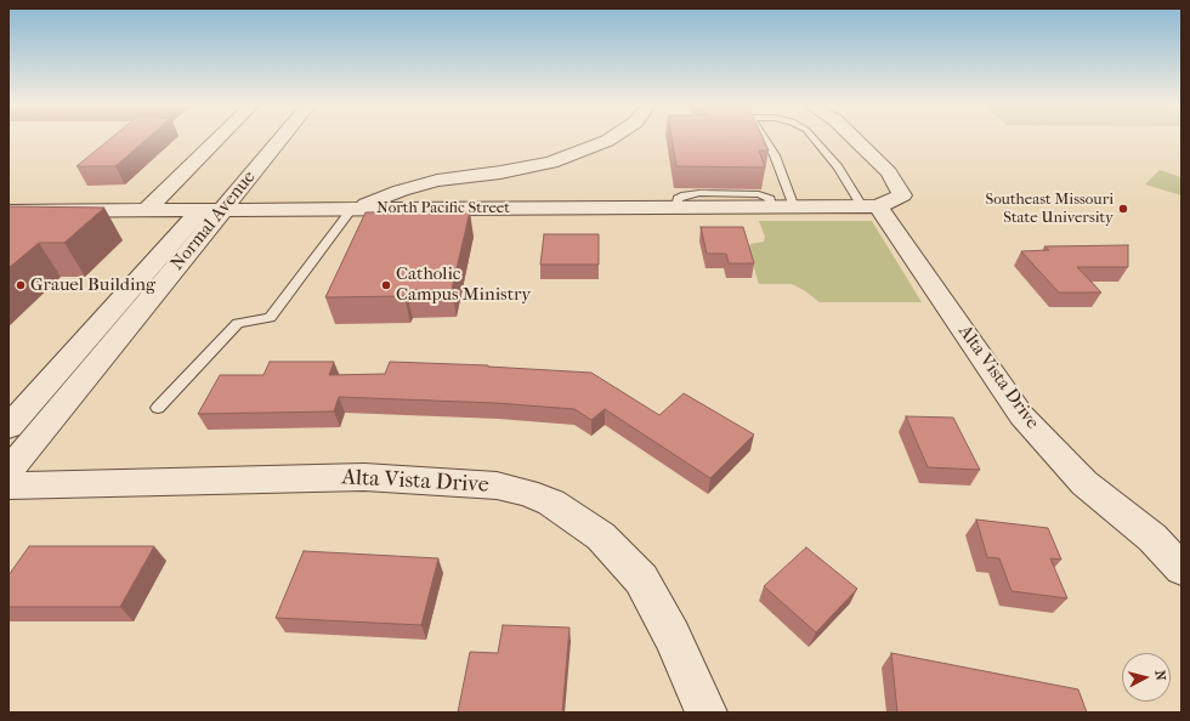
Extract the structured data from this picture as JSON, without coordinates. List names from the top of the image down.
{
  "streets": {
    "street": ["North Pacific Street", "Normal Avenue", "Alta Vista Drive"]
  },
  "crossings": [
    ["North Pacific Street", "Normal Avenue"],
    ["North Pacific Street", "Alta Vista Drive"]
  ],
  "places": ["Southeast Missouri State University", "Grauel Building", "Catholic Campus Ministry"],
  "north": "right"
}
